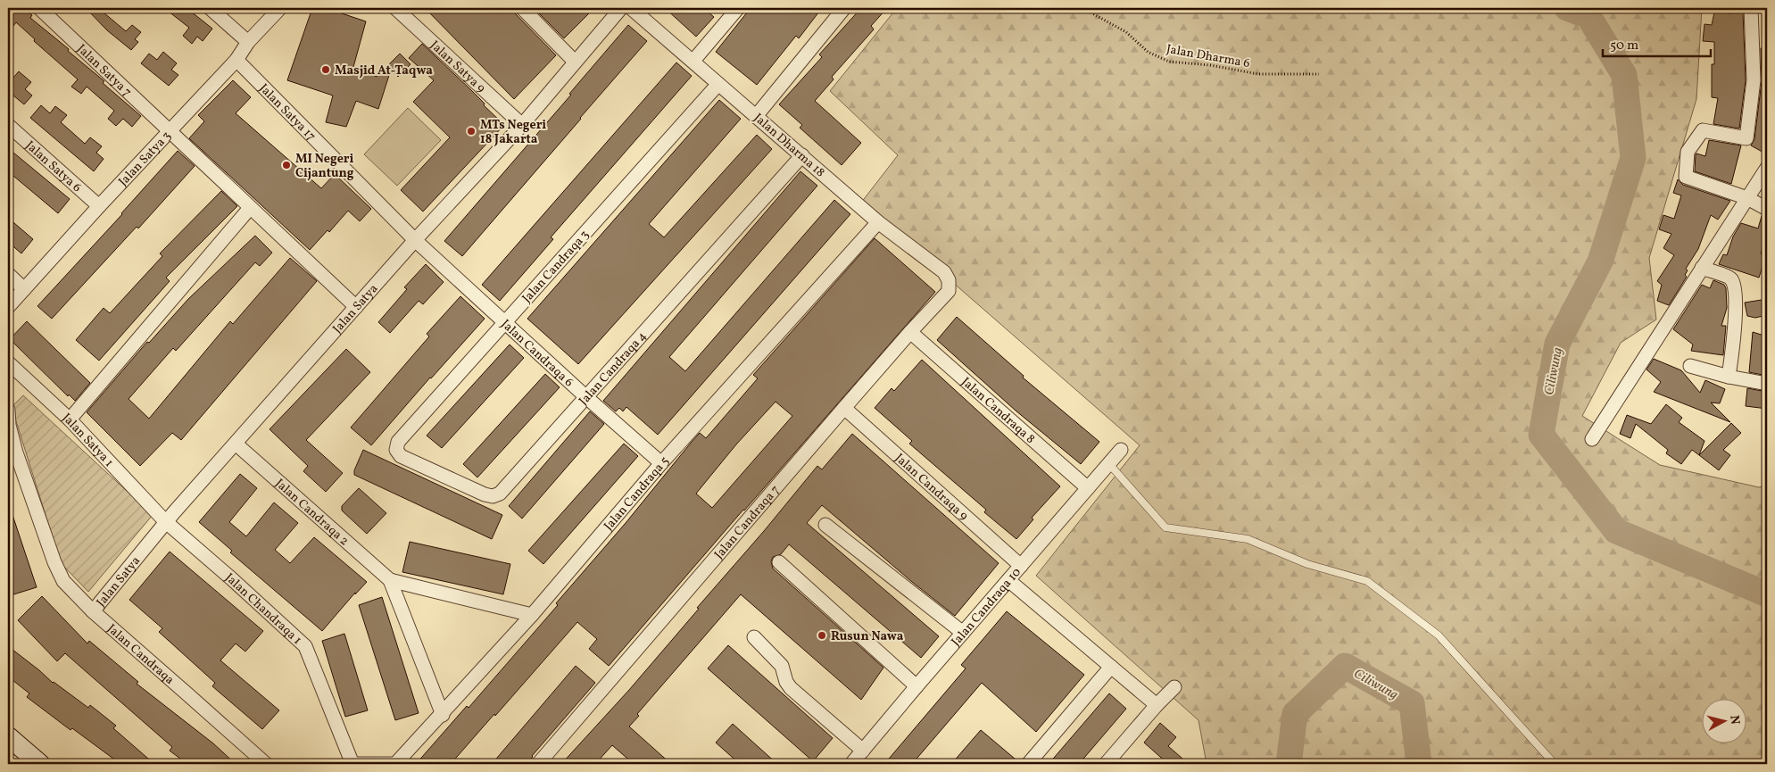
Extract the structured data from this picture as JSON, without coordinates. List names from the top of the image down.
{
  "streets": {
    "street": [
      "Jalan Satya 9",
      "Jalan Satya 7",
      "Jalan Satya 17",
      "Jalan Dharma 18",
      "Jalan Satya 3",
      "Jalan Satya 6",
      "Jalan Candraqa 3",
      "Jalan Satya",
      "Jalan Candraqa 6",
      "Jalan Candraqa 4",
      "Jalan Candraqa 8",
      "Jalan Satya 1",
      "Jalan Candraqa 9",
      "Jalan Candraqa 5",
      "Jalan Candraqa 2",
      "Jalan Candraqa 7",
      "Jalan Candraqa 10",
      "Jalan Chandraqa 1",
      "Jalan Candraqa"
    ],
    "path": ["Jalan Dharma 6"]
  },
  "crossings": [
    ["Jalan Satya 9", "Jalan Satya"],
    ["Jalan Satya 7", "Jalan Satya 3"],
    ["Jalan Satya 7", "Jalan Satya"],
    ["Jalan Satya 17", "Jalan Satya 3"],
    ["Jalan Satya 17", "Jalan Satya"],
    ["Jalan Satya 17", "Jalan Candraqa 6"],
    ["Jalan Dharma 18", "Jalan Candraqa 3"],
    ["Jalan Dharma 18", "Jalan Candraqa 4"],
    ["Jalan Dharma 18", "Jalan Candraqa 5"],
    ["Jalan Dharma 18", "Jalan Candraqa 7"],
    ["Jalan Satya 3", "Jalan Satya 6"],
    ["Jalan Candraqa 3", "Jalan Candraqa 6"],
    ["Jalan Candraqa 3", "Jalan Candraqa 4"],
    ["Jalan Satya", "Jalan Candraqa 6"],
    ["Jalan Satya", "Jalan Satya 1"],
    ["Jalan Satya", "Jalan Candraqa 2"],
    ["Jalan Satya", "Jalan Chandraqa 1"],
    ["Jalan Satya", "Jalan Candraqa"],
    ["Jalan Candraqa 6", "Jalan Candraqa 4"],
    ["Jalan Candraqa 6", "Jalan Candraqa 5"],
    ["Jalan Candraqa 8", "Jalan Candraqa 7"],
    ["Jalan Candraqa 8", "Jalan Candraqa 10"],
    ["Jalan Satya 1", "Jalan Chandraqa 1"],
    ["Jalan Candraqa 9", "Jalan Candraqa 7"],
    ["Jalan Candraqa 9", "Jalan Candraqa 10"],
    ["Jalan Candraqa 5", "Jalan Candraqa 2"]
  ],
  "water": ["Ciliwung"],
  "places": [
    "Masjid At-Taqwa",
    "MTs Negeri 18 Jakarta",
    "MI Negeri Cijantung",
    "Rusun Nawa"
  ],
  "scale_bar": "50 m",
  "north": "right"
}
